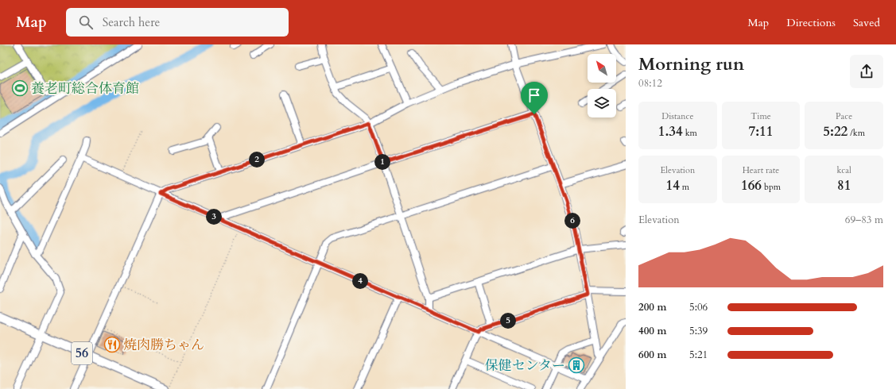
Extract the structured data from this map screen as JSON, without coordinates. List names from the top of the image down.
{
  "streets": {
    "main road": ["56"]
  },
  "places": {
    "sports": ["養老町総合体育館"],
    "restaurant": ["焼肉勝ちゃん"],
    "building": ["保健センター"]
  },
  "north": "top left",
  "page": {
    "header": "Map",
    "search": "Search here",
    "nav": ["Map", "Directions", "Saved"],
    "heading": ["Morning run", "08:12"],
    "stats": [
      ["Distance", "1.34 km"],
      ["Time", "7:11"],
      ["Pace", "5:22 /km"],
      ["Elevation", "14 m"],
      ["Heart rate", "166 bpm"],
      ["kcal", "81"]
    ],
    "pins": [
      "2",
      "1",
      "3",
      "6",
      "4",
      "5"
    ],
    "chart": ["Elevation", "69–83 m"],
    "list": [
      {
        "name": "200 m",
        "note": "5:06"
      },
      {
        "name": "400 m",
        "note": "5:39"
      },
      {
        "name": "600 m",
        "note": "5:21"
      }
    ]
  }
}
